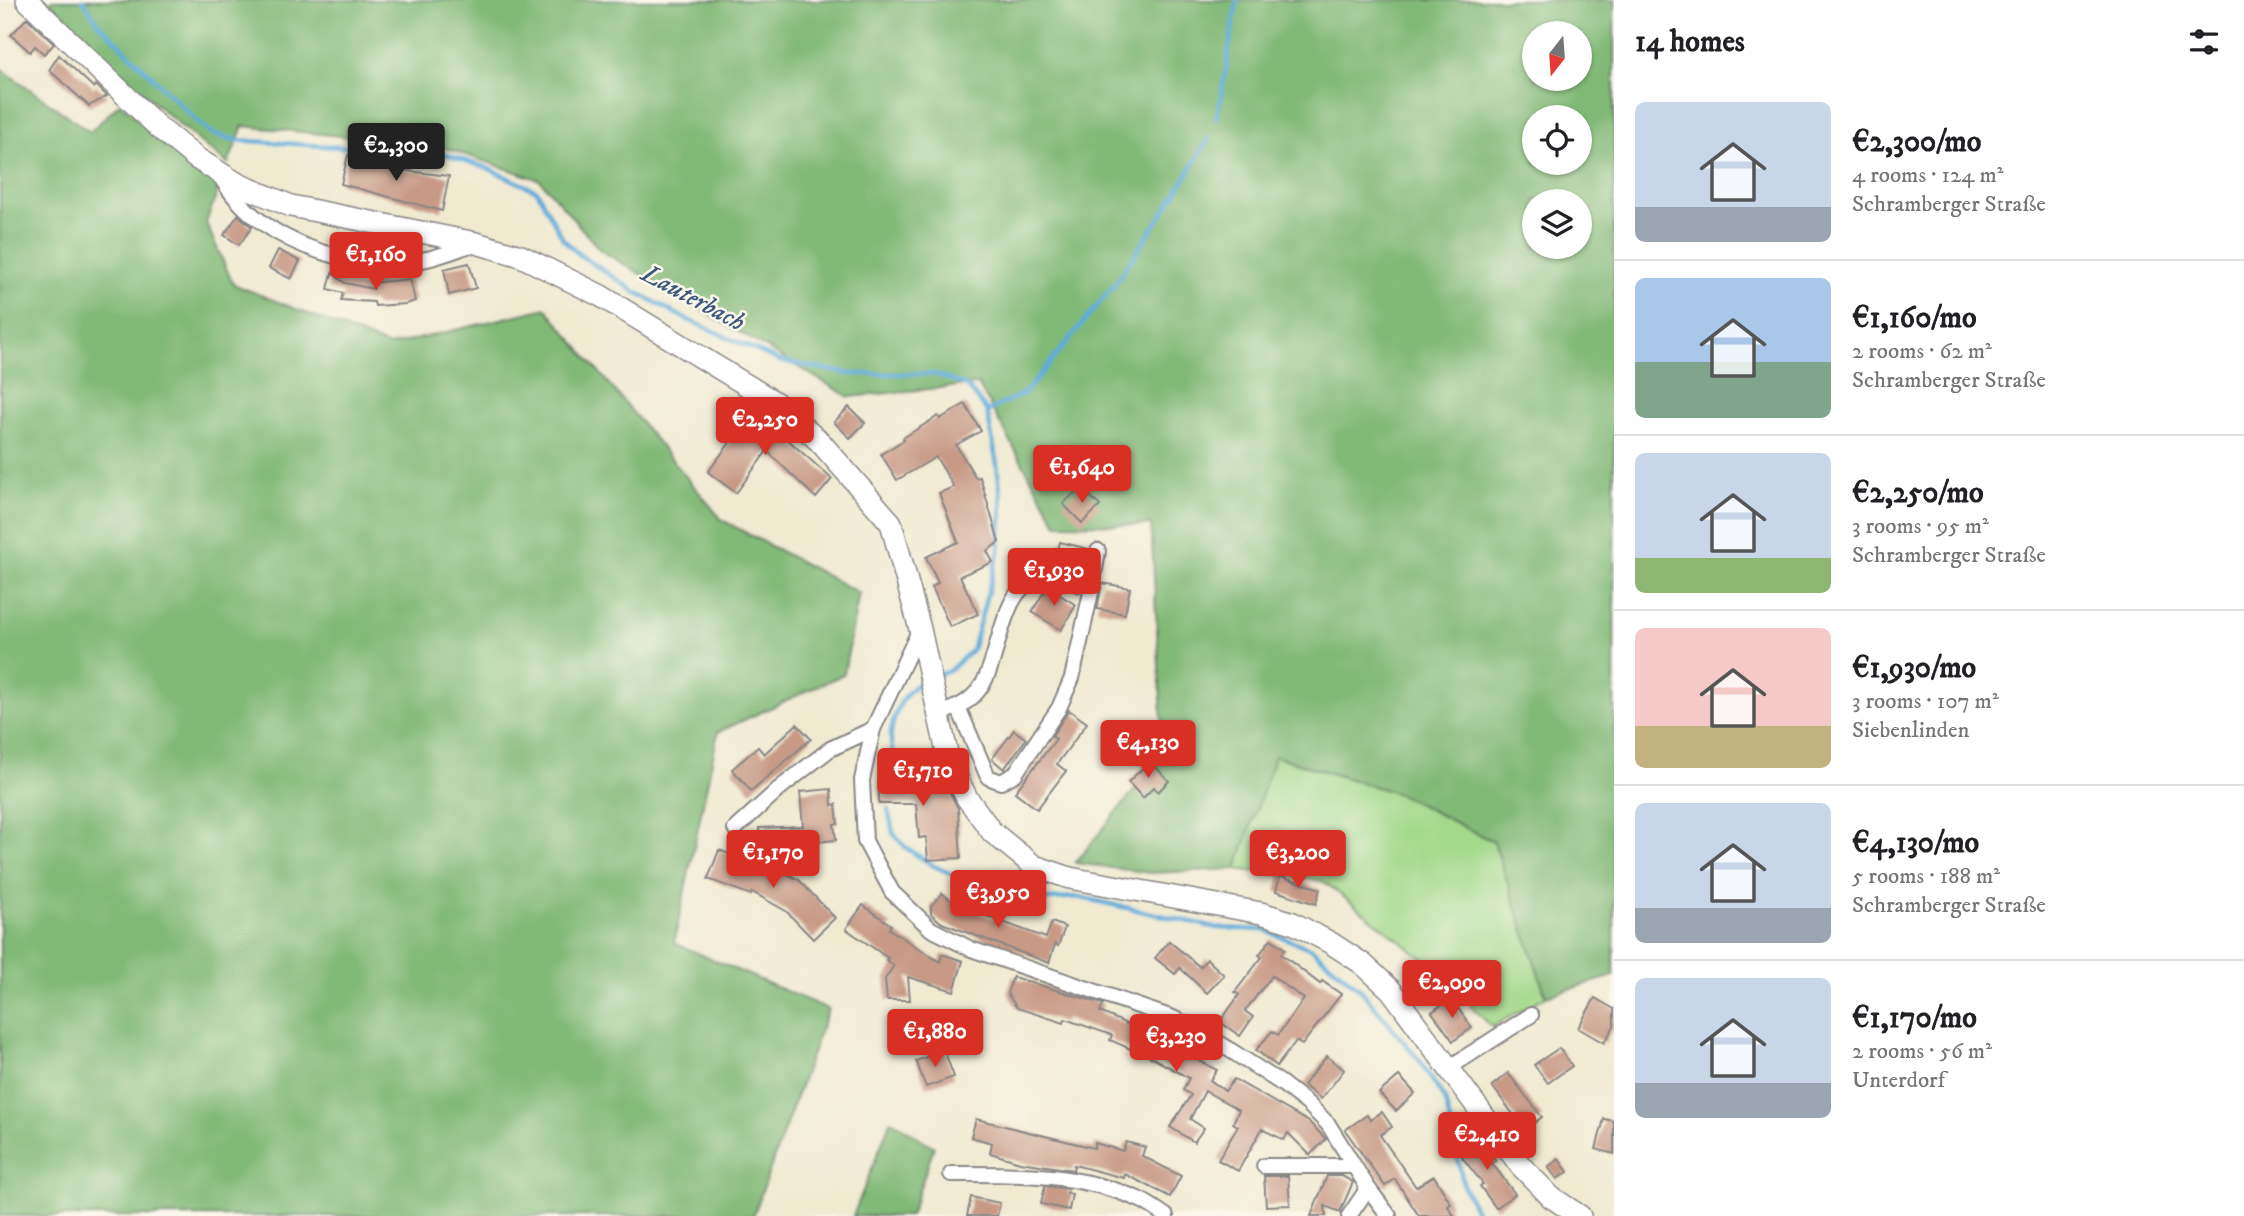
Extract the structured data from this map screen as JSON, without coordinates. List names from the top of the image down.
{
  "water": ["Lauterbach"],
  "north": "bottom",
  "page": {
    "heading": "14 homes",
    "list": [
      {
        "name": "€2,300/mo",
        "note": "4 rooms · 124 m² · Schramberger Straße"
      },
      {
        "name": "€1,160/mo",
        "note": "2 rooms · 62 m² · Schramberger Straße"
      },
      {
        "name": "€2,250/mo",
        "note": "3 rooms · 95 m² · Schramberger Straße"
      },
      {
        "name": "€1,930/mo",
        "note": "3 rooms · 107 m² · Siebenlinden"
      },
      {
        "name": "€4,130/mo",
        "note": "5 rooms · 188 m² · Schramberger Straße"
      },
      {
        "name": "€1,170/mo",
        "note": "2 rooms · 56 m² · Unterdorf"
      }
    ],
    "price": [
      "€2,300",
      "€1,160",
      "€2,250",
      "€1,640",
      "€1,930",
      "€4,130",
      "€1,710",
      "€1,170",
      "€3,200",
      "€3,950",
      "€2,090",
      "€1,880",
      "€3,230",
      "€2,410"
    ]
  }
}
